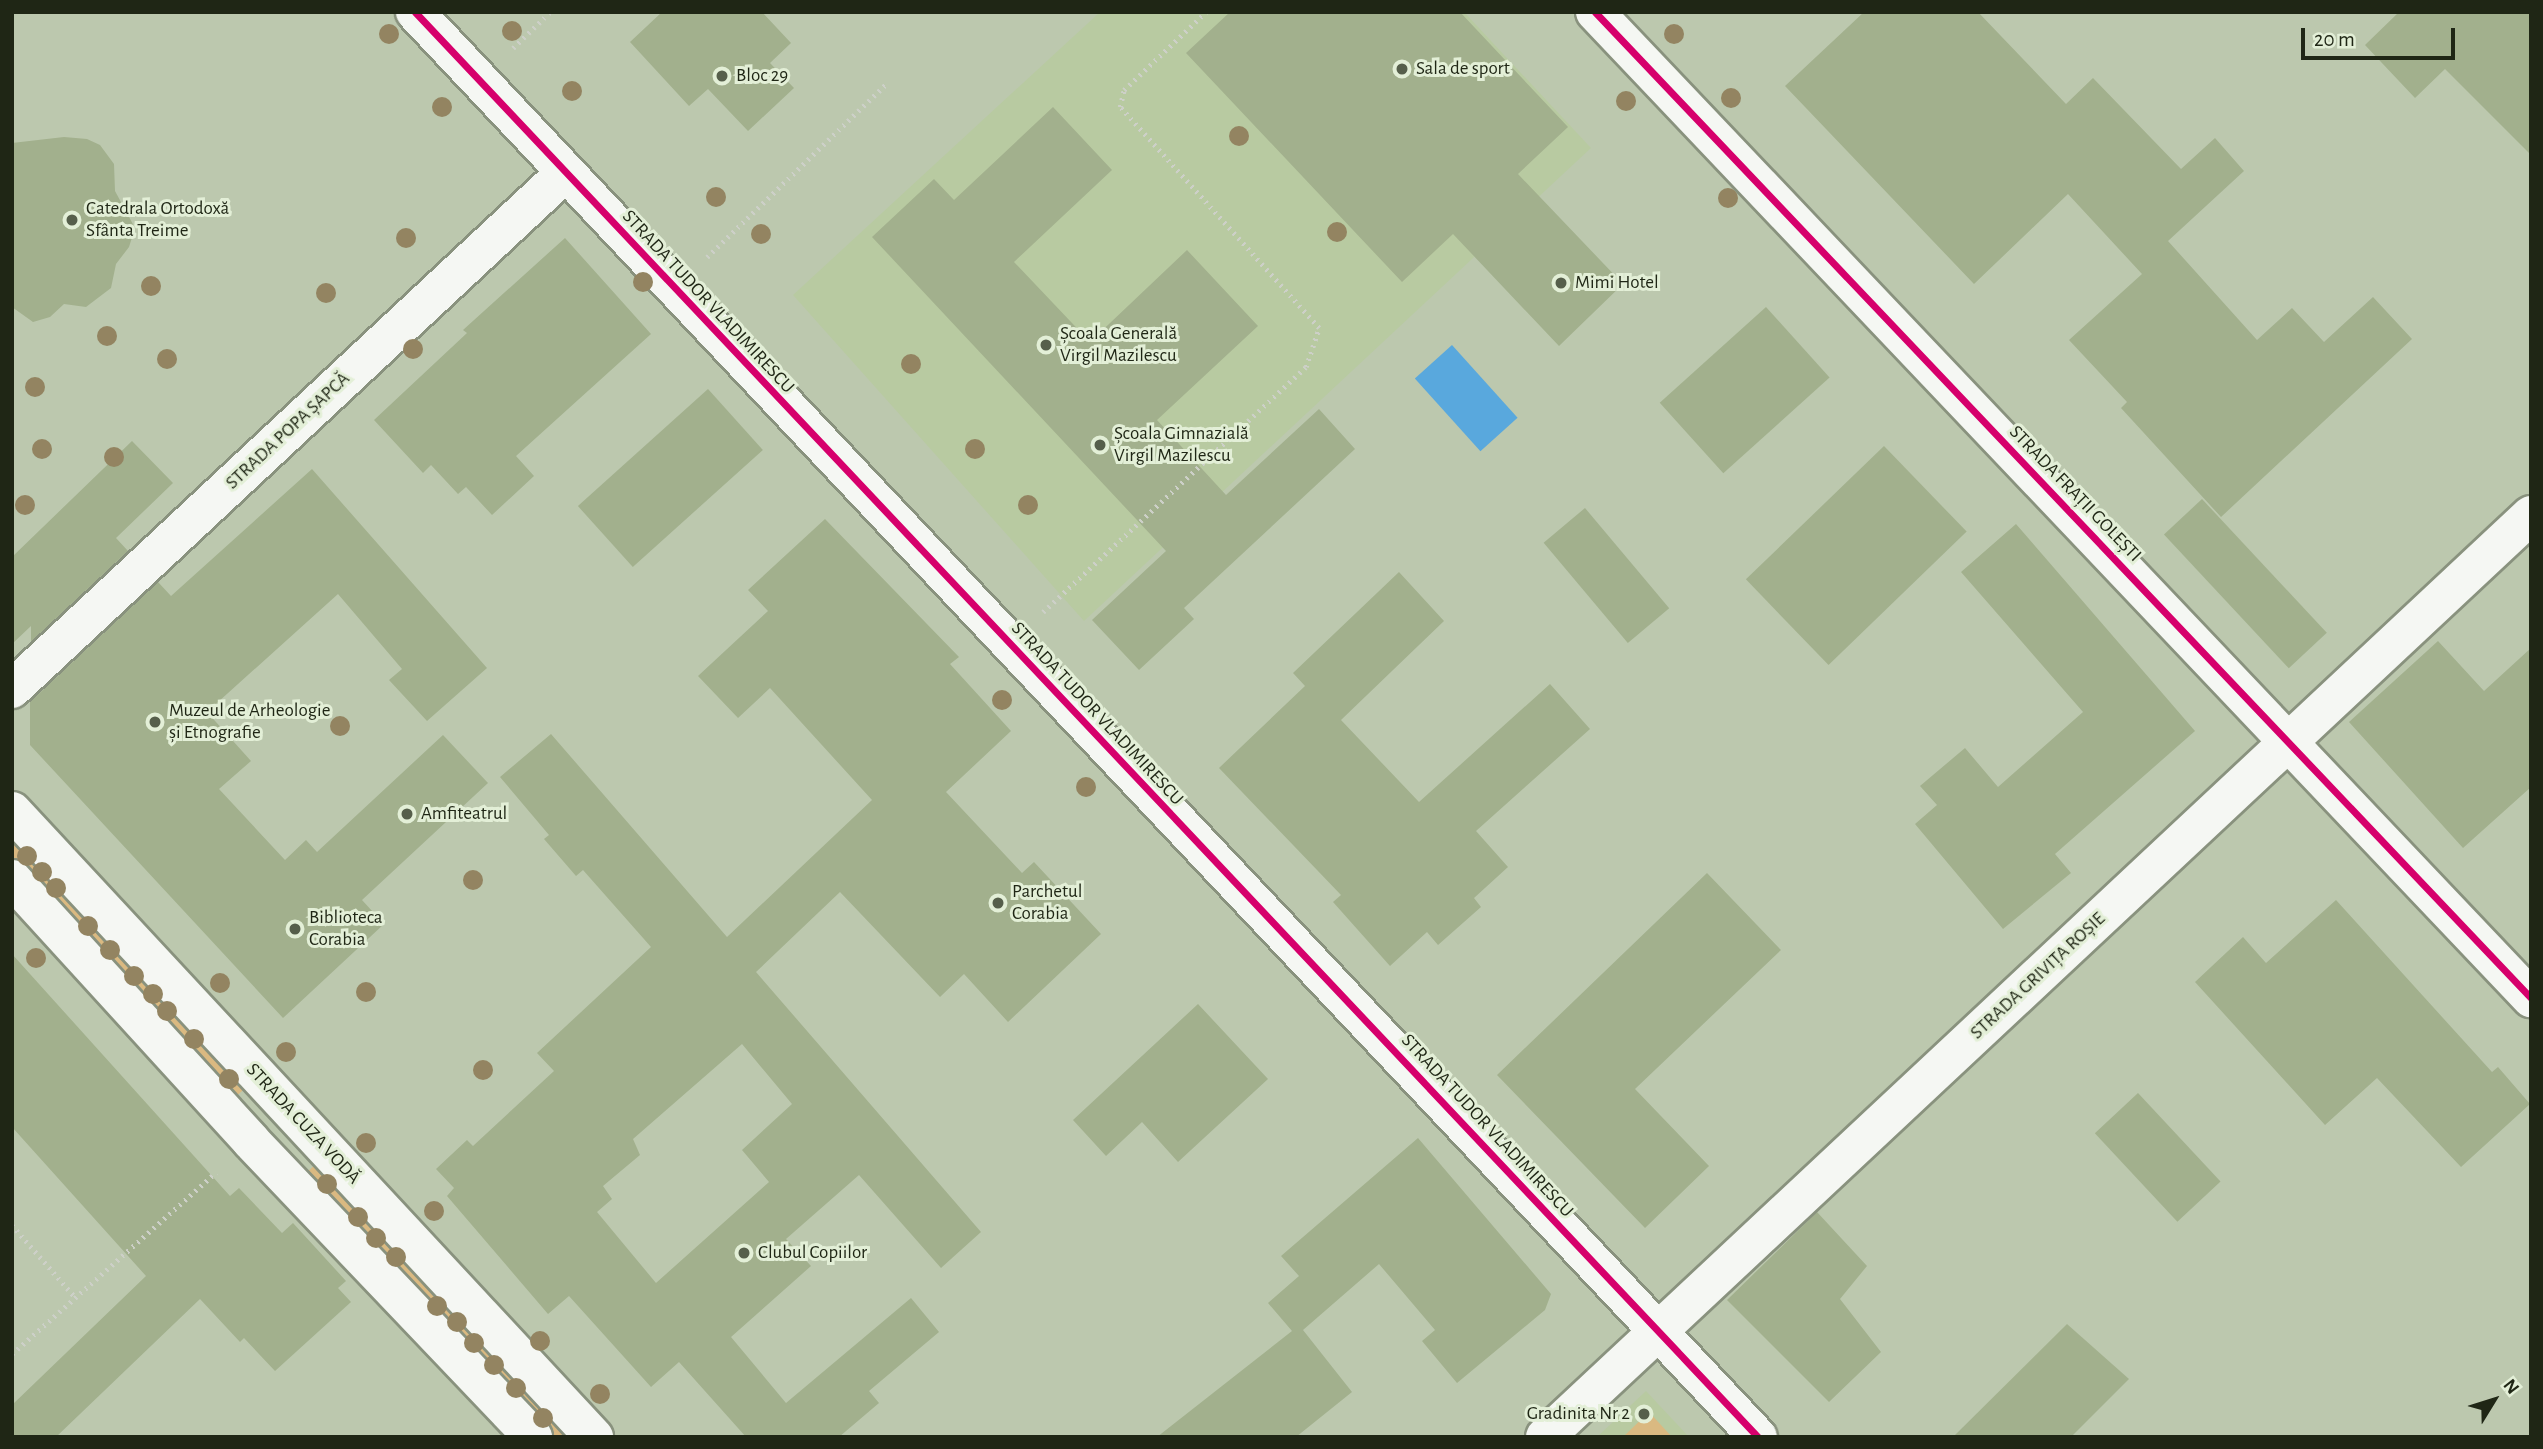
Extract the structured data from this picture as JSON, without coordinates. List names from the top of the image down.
{
  "streets": {
    "street": [
      "STRADA TUDOR VLADIMIRESCU",
      "STRADA POPA ȘAPCĂ",
      "STRADA FRAȚII GOLEȘTI",
      "STRADA GRIVIȚA ROȘIE",
      "STRADA CUZA VODĂ"
    ]
  },
  "crossings": [
    ["STRADA TUDOR VLADIMIRESCU", "STRADA POPA ȘAPCĂ"],
    ["STRADA TUDOR VLADIMIRESCU", "STRADA GRIVIȚA ROȘIE"],
    ["STRADA FRAȚII GOLEȘTI", "STRADA GRIVIȚA ROȘIE"]
  ],
  "places": [
    "Sala de sport",
    "Bloc 29",
    "Catedrala Ortodoxă Sfânta Treime",
    "Mimi Hotel",
    "Școala Generală Virgil Mazilescu",
    "Școala Gimnazială Virgil Mazilescu",
    "Muzeul de Arheologie și Etnografie",
    "Amfiteatrul",
    "Parchetul Corabia",
    "Biblioteca Corabia",
    "Clubul Copiilor",
    "Gradinita Nr 2"
  ],
  "scale_bar": "20 m",
  "north": "top right"
}
